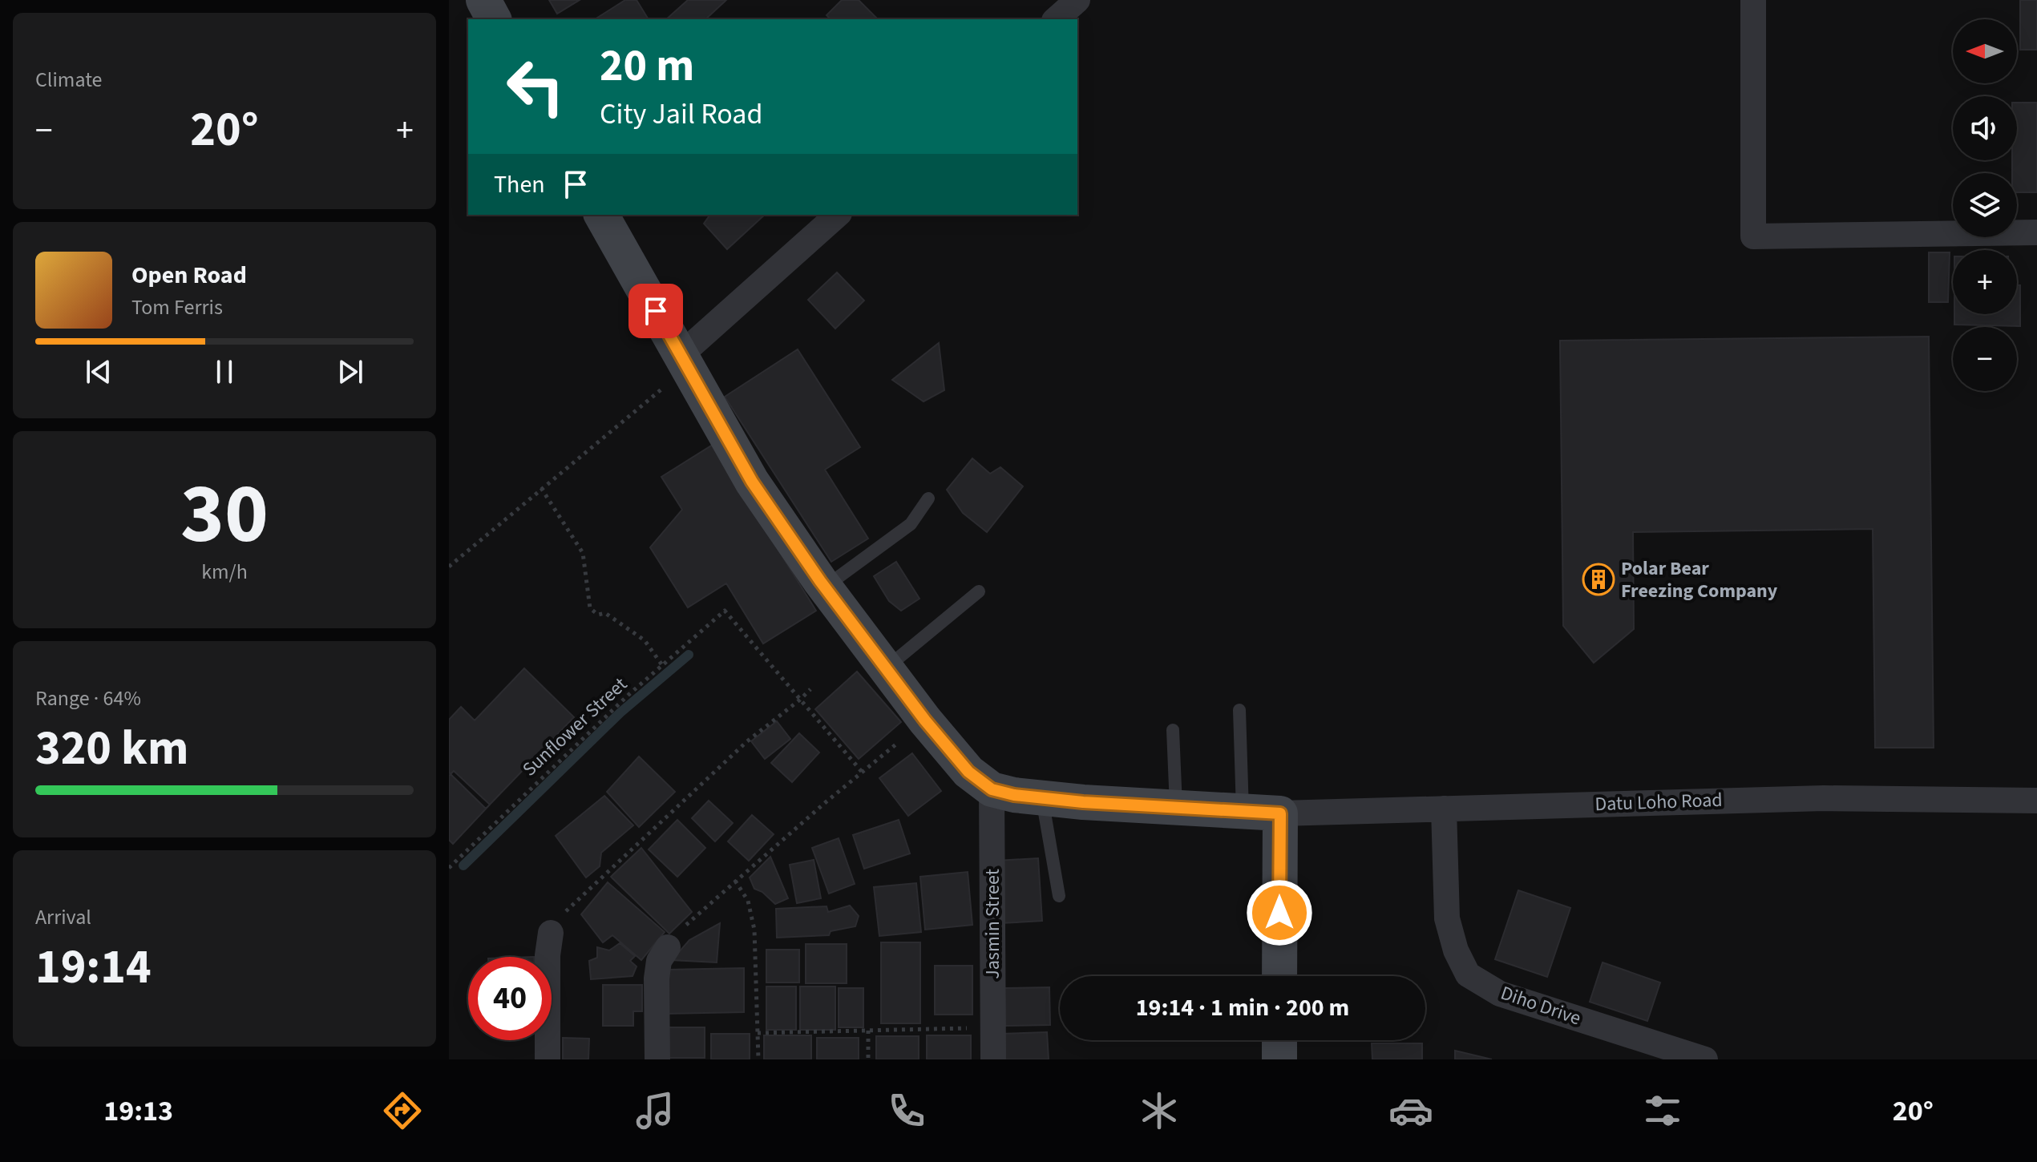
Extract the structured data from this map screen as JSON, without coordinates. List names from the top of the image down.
{
  "streets": {
    "street": ["Datu Loho Road", "Jasmin Street", "Diho Drive"],
    "path": ["Sunflower Street"]
  },
  "crossings": [
    ["Datu Loho Road", "Diho Drive"]
  ],
  "places": {
    "building": ["Polar Bear Freezing Company"]
  },
  "north": "left",
  "page": {
    "tile": [
      "Climate",
      ["30", "km/h"],
      ["Range · 64%", "320 km"],
      ["Arrival", "19:14"]
    ],
    "map_buttons": ["+", "−"],
    "turn": ["20 m", "City Jail Road"],
    "heat": ["−", "20°", "+"],
    "then": "Then",
    "song": ["Open Road", "Tom Ferris"],
    "limit": "40",
    "trip": "19:14 · 1 min · 200 m",
    "tabs": ["19:13", "20°"]
  }
}
